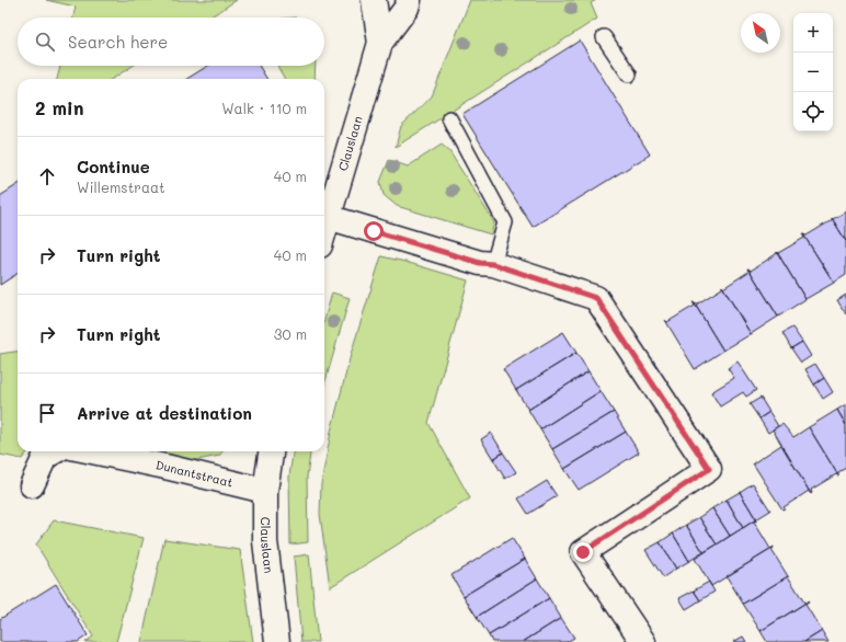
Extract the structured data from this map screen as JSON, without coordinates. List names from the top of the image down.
{
  "streets": {
    "street": ["Clauslaan", "Dunantstraat"]
  },
  "crossings": [
    ["Clauslaan", "Dunantstraat"]
  ],
  "north": "top left",
  "page": {
    "map_buttons": ["+", "−"],
    "search": "Search here",
    "heading": ["2 min", "Walk · 110 m"],
    "list": [
      ["Continue", "Willemstraat", "40 m"],
      ["Turn right", "40 m"],
      ["Turn right", "30 m"],
      "Arrive at destination"
    ]
  }
}
